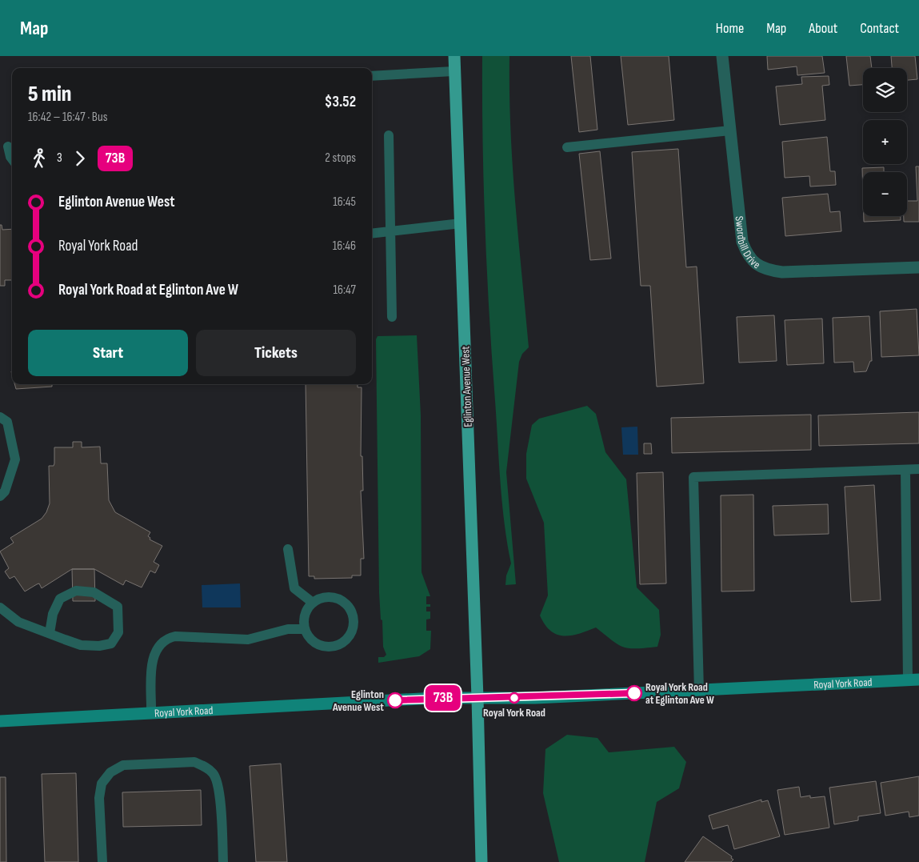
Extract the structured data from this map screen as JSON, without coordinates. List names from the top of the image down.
{
  "streets": {
    "main road": ["Eglinton Avenue West", "Royal York Road"],
    "street": ["Swordbill Drive"]
  },
  "crossings": [
    ["Eglinton Avenue West", "Royal York Road"]
  ],
  "places": ["Royal York Road at Eglinton Ave W", "Royal York Road", "Eglinton Avenue West"],
  "lines": ["bus line 73B"],
  "page": {
    "header": "Map",
    "nav": [
      "Home",
      "Map",
      "About",
      "Contact"
    ],
    "on_map": "73B",
    "map_buttons": ["+", "−"],
    "heading": ["5 min", "16:42 – 16:47 · Bus", "$3.52"],
    "legs": ["3", "73B", "2 stops"],
    "list": [
      {
        "name": "Eglinton Avenue West",
        "value": "16:45"
      },
      {
        "name": "Royal York Road",
        "value": "16:46"
      },
      {
        "name": "Royal York Road at Eglinton Ave W",
        "value": "16:47"
      }
    ],
    "buttons": ["Start", "Tickets"]
  }
}
